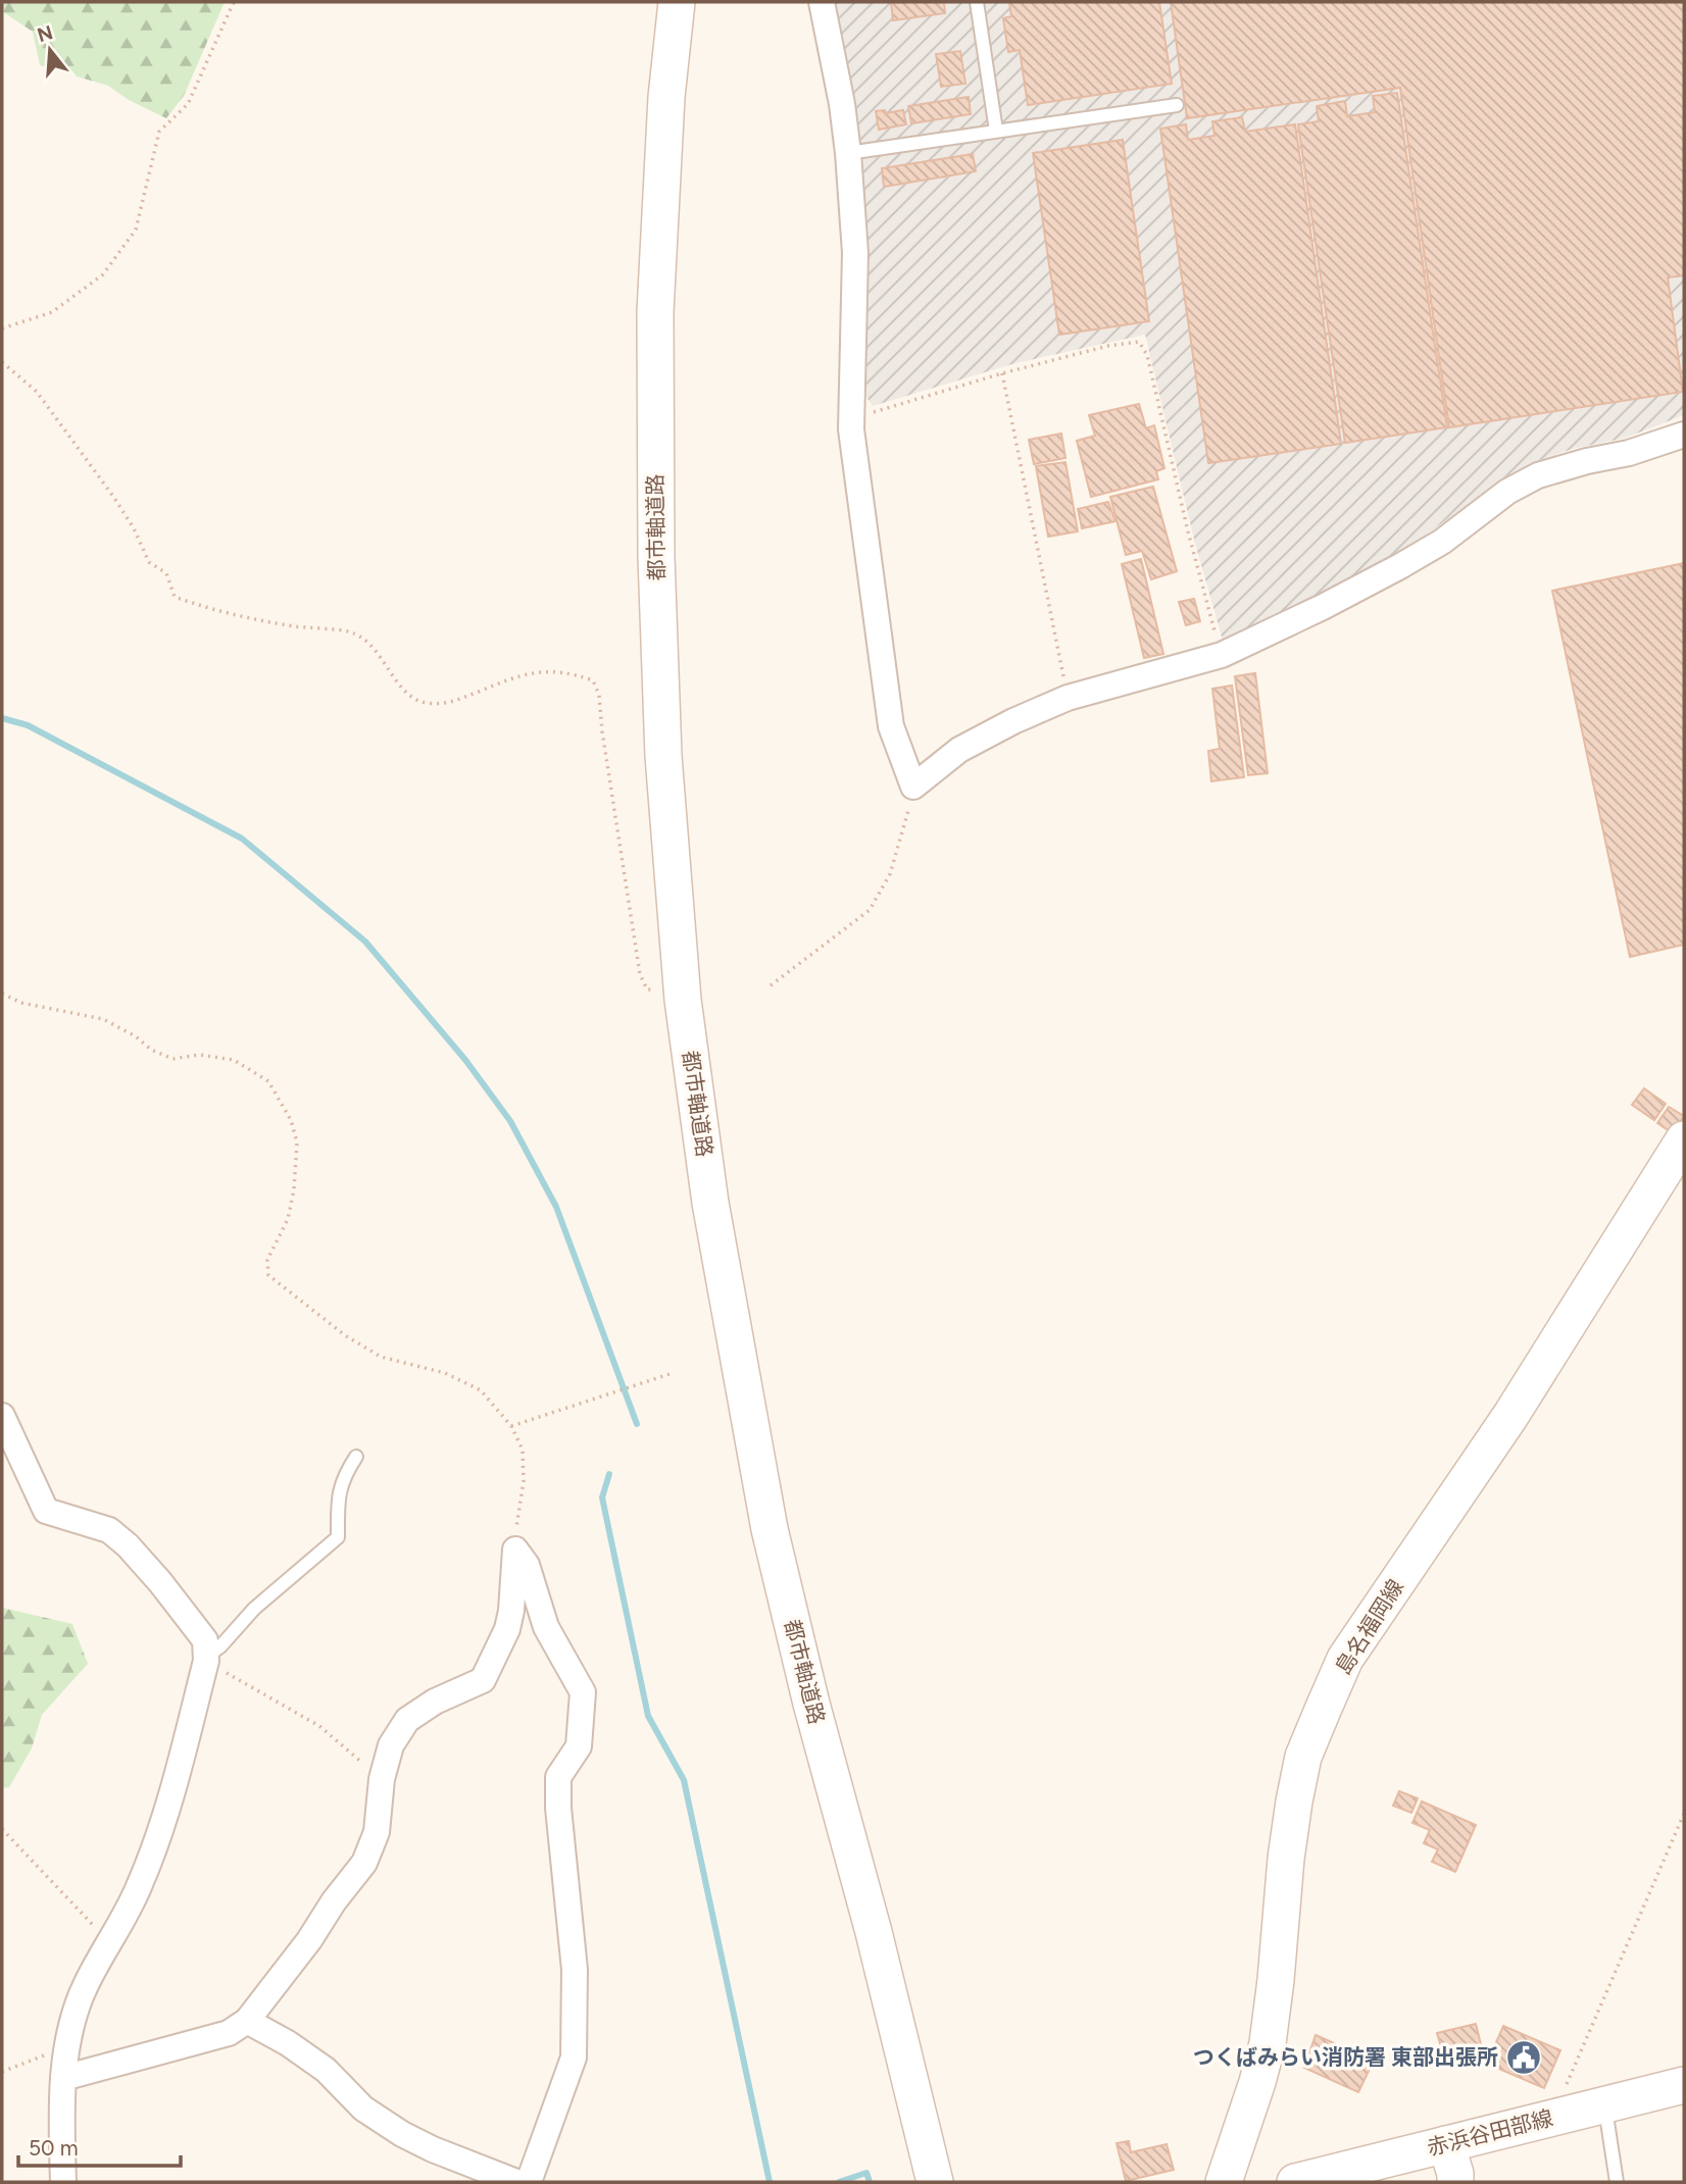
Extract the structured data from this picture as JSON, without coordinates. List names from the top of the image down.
{
  "streets": {
    "main road": ["都市軸道路", "島名福岡線", "赤浜谷田部線"]
  },
  "places": {
    "public building": ["つくばみらい消防署 東部出張所"]
  },
  "scale_bar": "50 m",
  "north": "top"
}
